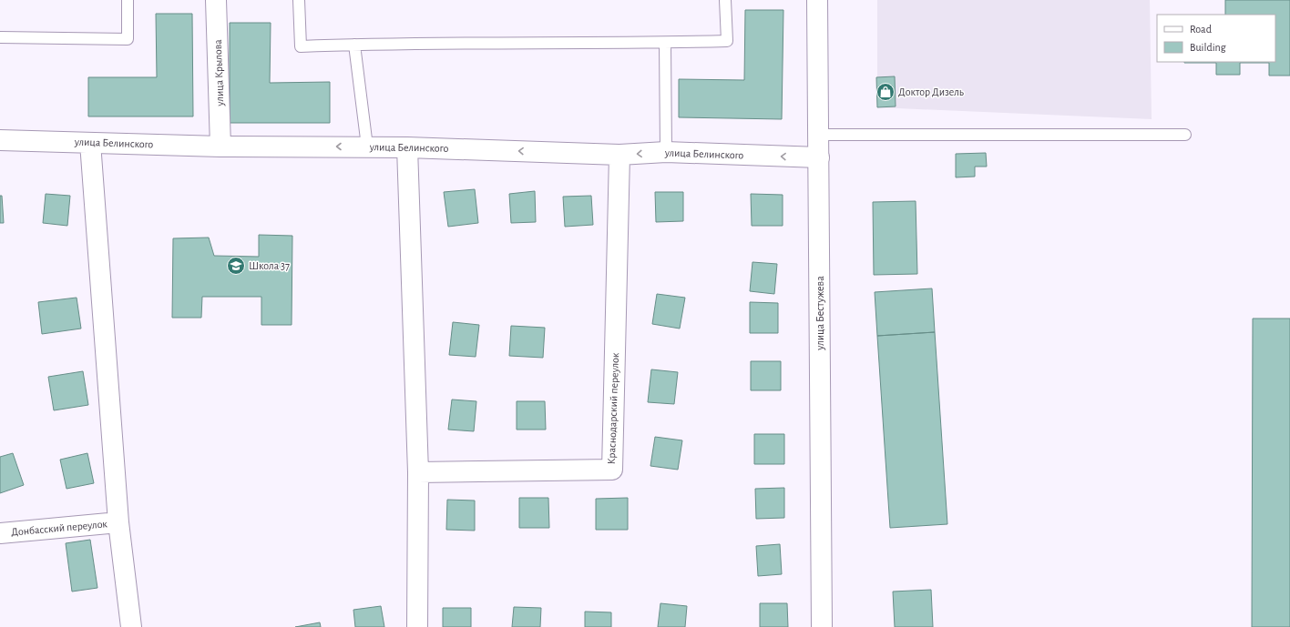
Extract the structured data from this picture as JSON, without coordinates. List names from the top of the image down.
{
  "streets": {
    "street": [
      "улица Крылова",
      "улица Белинского",
      "улица Бестужева",
      "Краснодарский переулок",
      "Донбасский переулок"
    ]
  },
  "crossings": [
    ["улица Крылова", "улица Белинского"],
    ["улица Белинского", "улица Бестужева"],
    ["улица Белинского", "Краснодарский переулок"]
  ],
  "one_way": ["улица Белинского"],
  "places": {
    "shop": ["Доктор Дизель"],
    "school or university": ["Школа 37"]
  },
  "legend": ["Road", "Building"]
}
